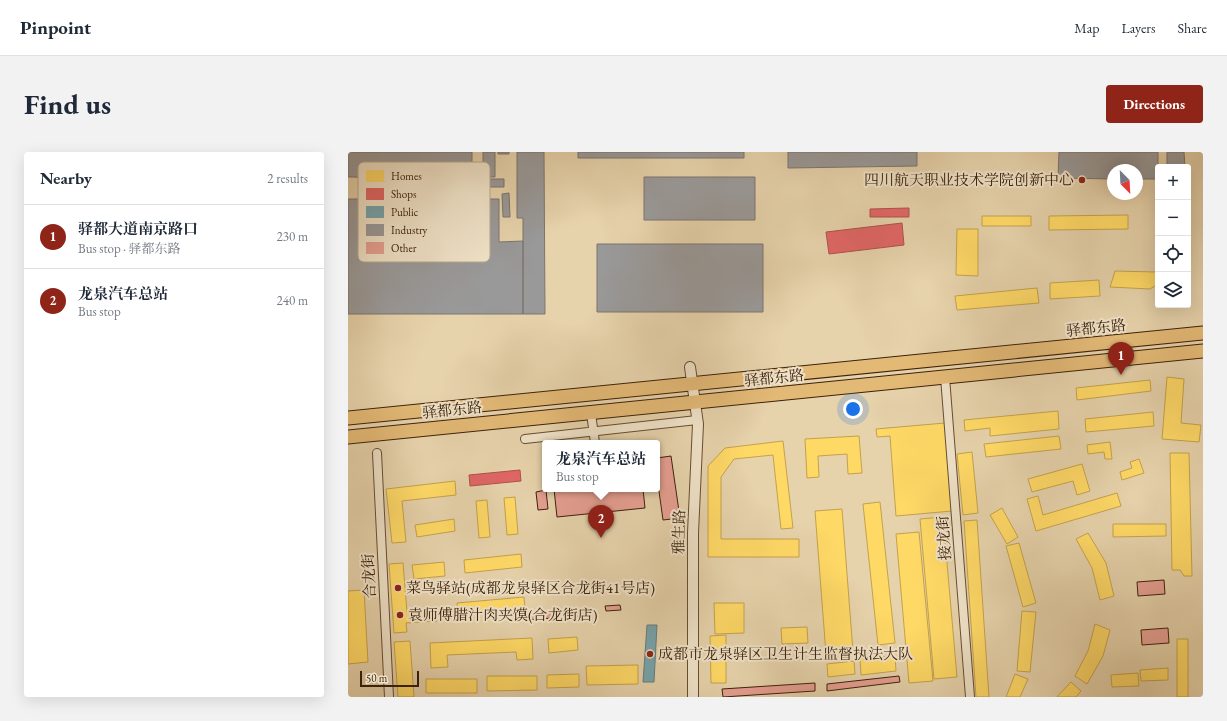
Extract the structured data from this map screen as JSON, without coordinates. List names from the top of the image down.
{
  "streets": {
    "highway": ["驿都东路"],
    "street": ["雅生路", "接龙街", "合龙街"]
  },
  "crossings": [
    ["驿都东路", "雅生路"],
    ["驿都东路", "接龙街"]
  ],
  "places": [
    "四川航天职业技术学院创新中心",
    "菜鸟驿站(成都龙泉驿区合龙街41号店)",
    "袁师傅腊汁肉夹馍(合龙街店)",
    "成都市龙泉驿区卫生计生监督执法大队"
  ],
  "legend": [
    "Homes",
    "Shops",
    "Public",
    "Industry",
    "Other"
  ],
  "scale_bar": "50 m",
  "north": "bottom right",
  "page": {
    "header": "Pinpoint",
    "nav": ["Map", "Layers", "Share"],
    "buttons": "Directions",
    "title": "Find us",
    "heading": ["Nearby", "2 results"],
    "map_buttons": ["+", "−"],
    "list": [
      {
        "mark": "1",
        "name": "驿都大道南京路口",
        "note": "Bus stop · 驿都东路",
        "value": "230 m"
      },
      {
        "mark": "2",
        "name": "龙泉汽车总站",
        "note": "Bus stop",
        "value": "240 m"
      }
    ],
    "pins": ["1", "2"],
    "popup": ["龙泉汽车总站", "Bus stop"],
    "scale": "50 m"
  }
}
